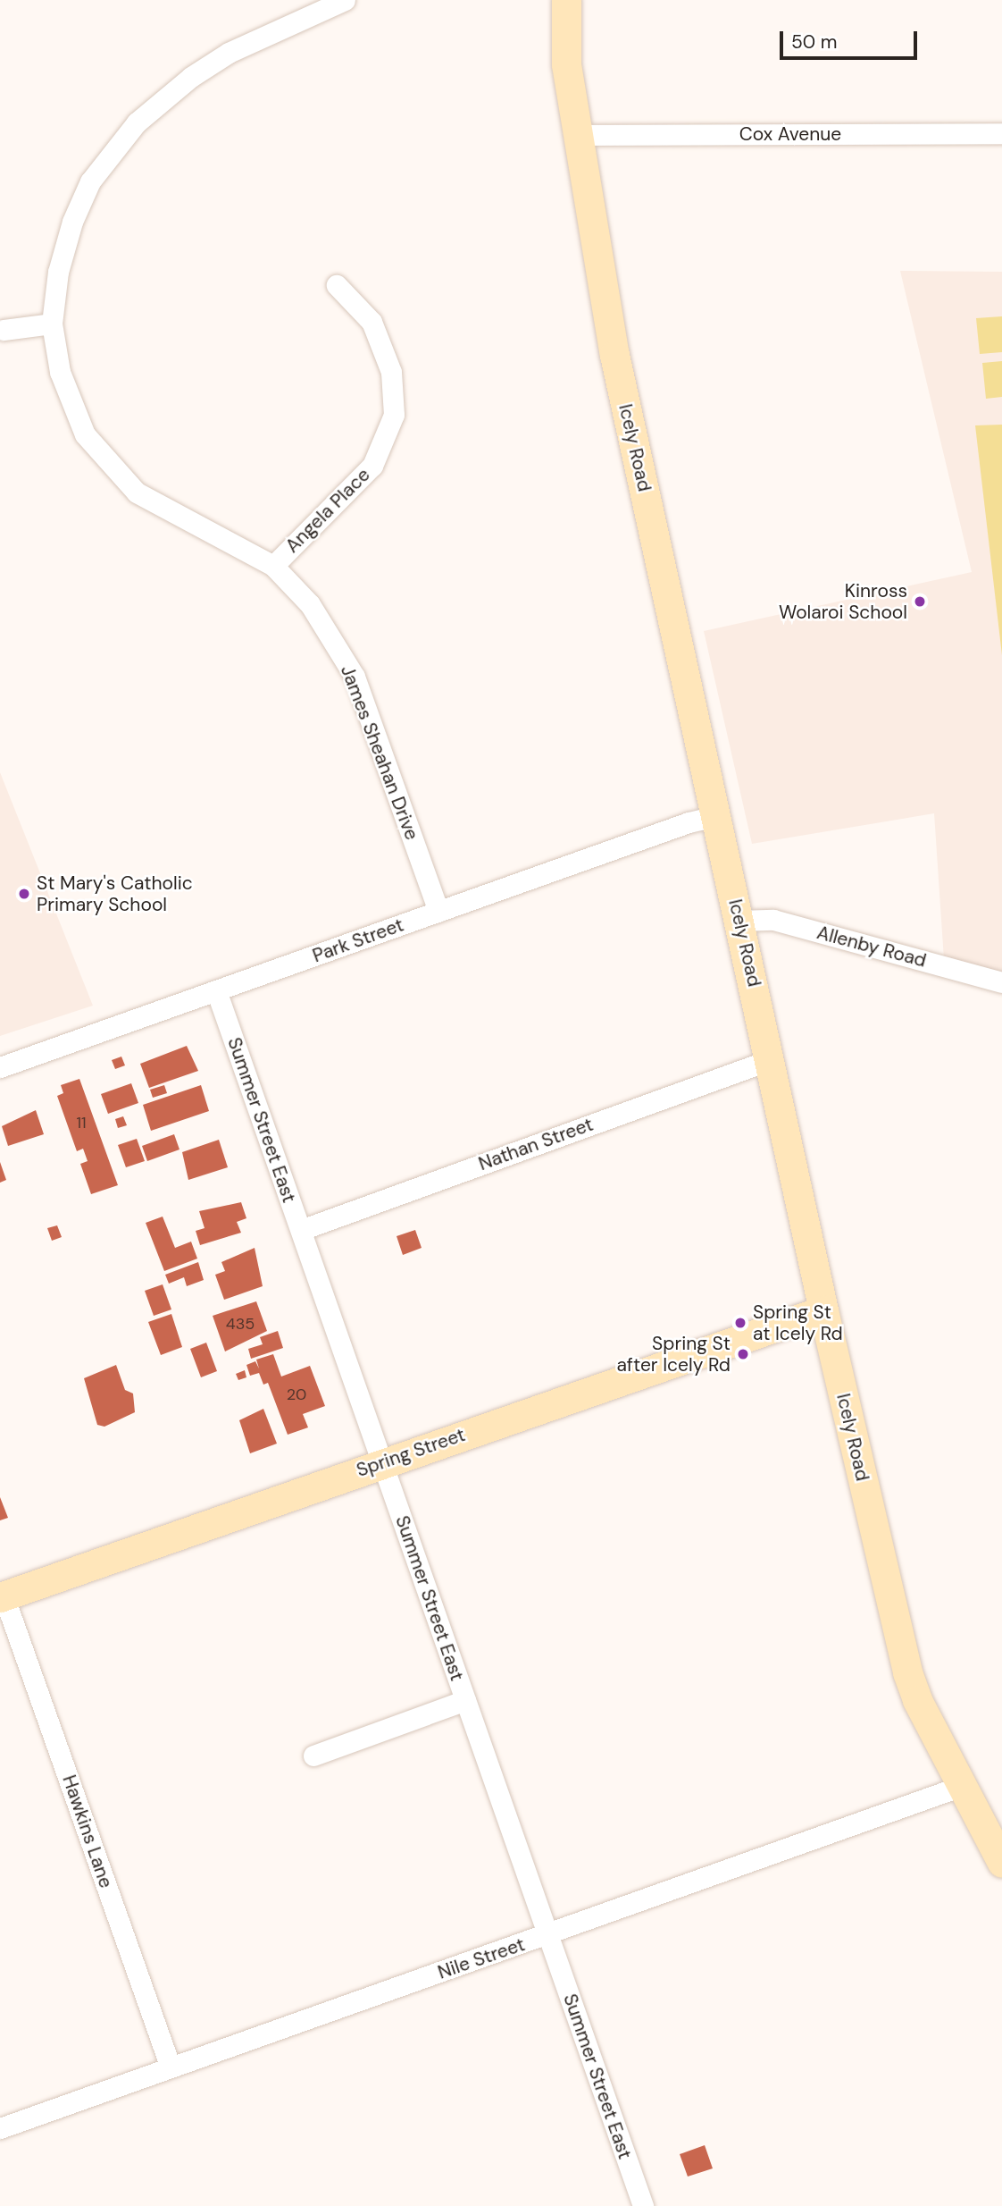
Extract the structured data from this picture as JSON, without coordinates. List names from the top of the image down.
{
  "streets": {
    "street": [
      "Cox Avenue",
      "Icely Road",
      "Angela Place",
      "James Sheahan Drive",
      "Park Street",
      "Allenby Road",
      "Summer Street East",
      "Nathan Street",
      "Spring Street",
      "Hawkins Lane",
      "Nile Street"
    ]
  },
  "crossings": [
    ["Cox Avenue", "Icely Road"],
    ["Icely Road", "Park Street"],
    ["Icely Road", "Allenby Road"],
    ["Icely Road", "Nathan Street"],
    ["Icely Road", "Spring Street"],
    ["Icely Road", "Nile Street"],
    ["Angela Place", "James Sheahan Drive"],
    ["James Sheahan Drive", "Park Street"],
    ["Park Street", "Summer Street East"],
    ["Summer Street East", "Nathan Street"],
    ["Summer Street East", "Spring Street"],
    ["Summer Street East", "Nile Street"],
    ["Spring Street", "Hawkins Lane"],
    ["Hawkins Lane", "Nile Street"]
  ],
  "places": [
    "Kinross Wolaroi School",
    "St Mary's Catholic Primary School",
    "Spring St at Icely Rd",
    "Spring St after Icely Rd"
  ],
  "house_numbers": ["11", "435", "20"],
  "scale_bar": "50 m"
}
